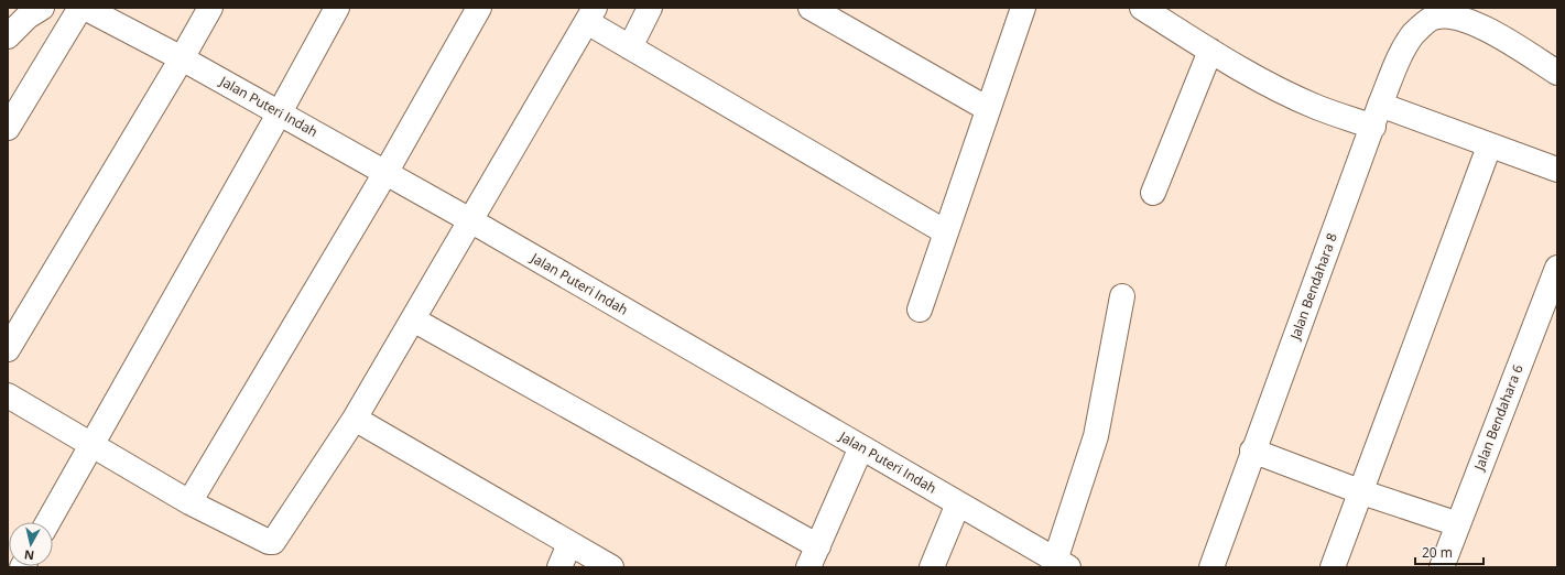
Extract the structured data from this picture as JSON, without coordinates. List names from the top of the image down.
{
  "streets": {
    "street": ["Jalan Puteri Indah", "Jalan Bendahara 8", "Jalan Bendahara 6"]
  },
  "scale_bar": "20 m",
  "north": "bottom"
}
